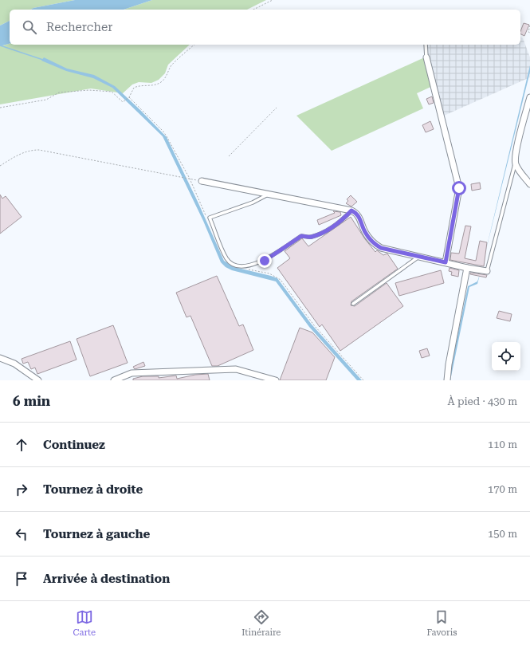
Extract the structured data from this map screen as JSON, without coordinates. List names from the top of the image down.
{
  "page": {
    "search": "Rechercher",
    "heading": ["6 min", "À pied · 430 m"],
    "list": [
      ["Continuez", "110 m"],
      ["Tournez à droite", "170 m"],
      ["Tournez à gauche", "150 m"],
      "Arrivée à destination"
    ],
    "nav": ["Carte", "Itinéraire", "Favoris"]
  }
}
